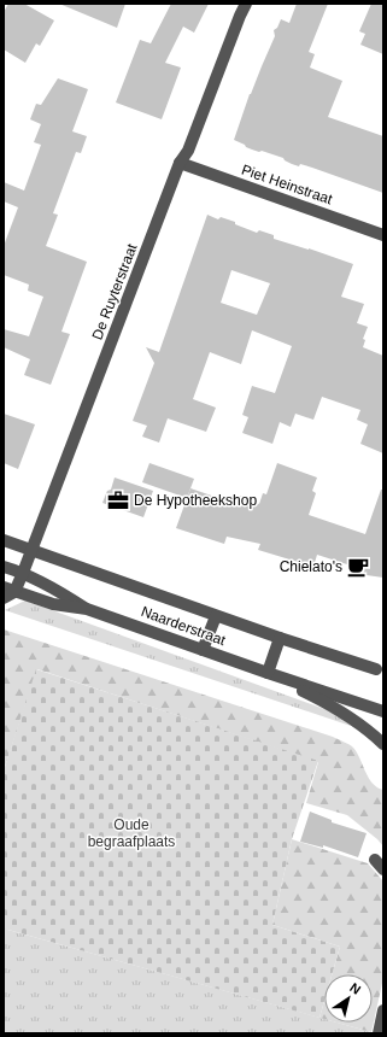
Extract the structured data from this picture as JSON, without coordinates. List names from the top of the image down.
{
  "streets": {
    "street": ["Piet Heinstraat", "De Ruyterstraat", "Naarderstraat"]
  },
  "crossings": [
    ["Piet Heinstraat", "De Ruyterstraat"],
    ["De Ruyterstraat", "Naarderstraat"]
  ],
  "parks": ["Oude begraafplaats"],
  "places": {
    "office": ["De Hypotheekshop"],
    "cafe": ["Chielato's"]
  },
  "north": "top right"
}
